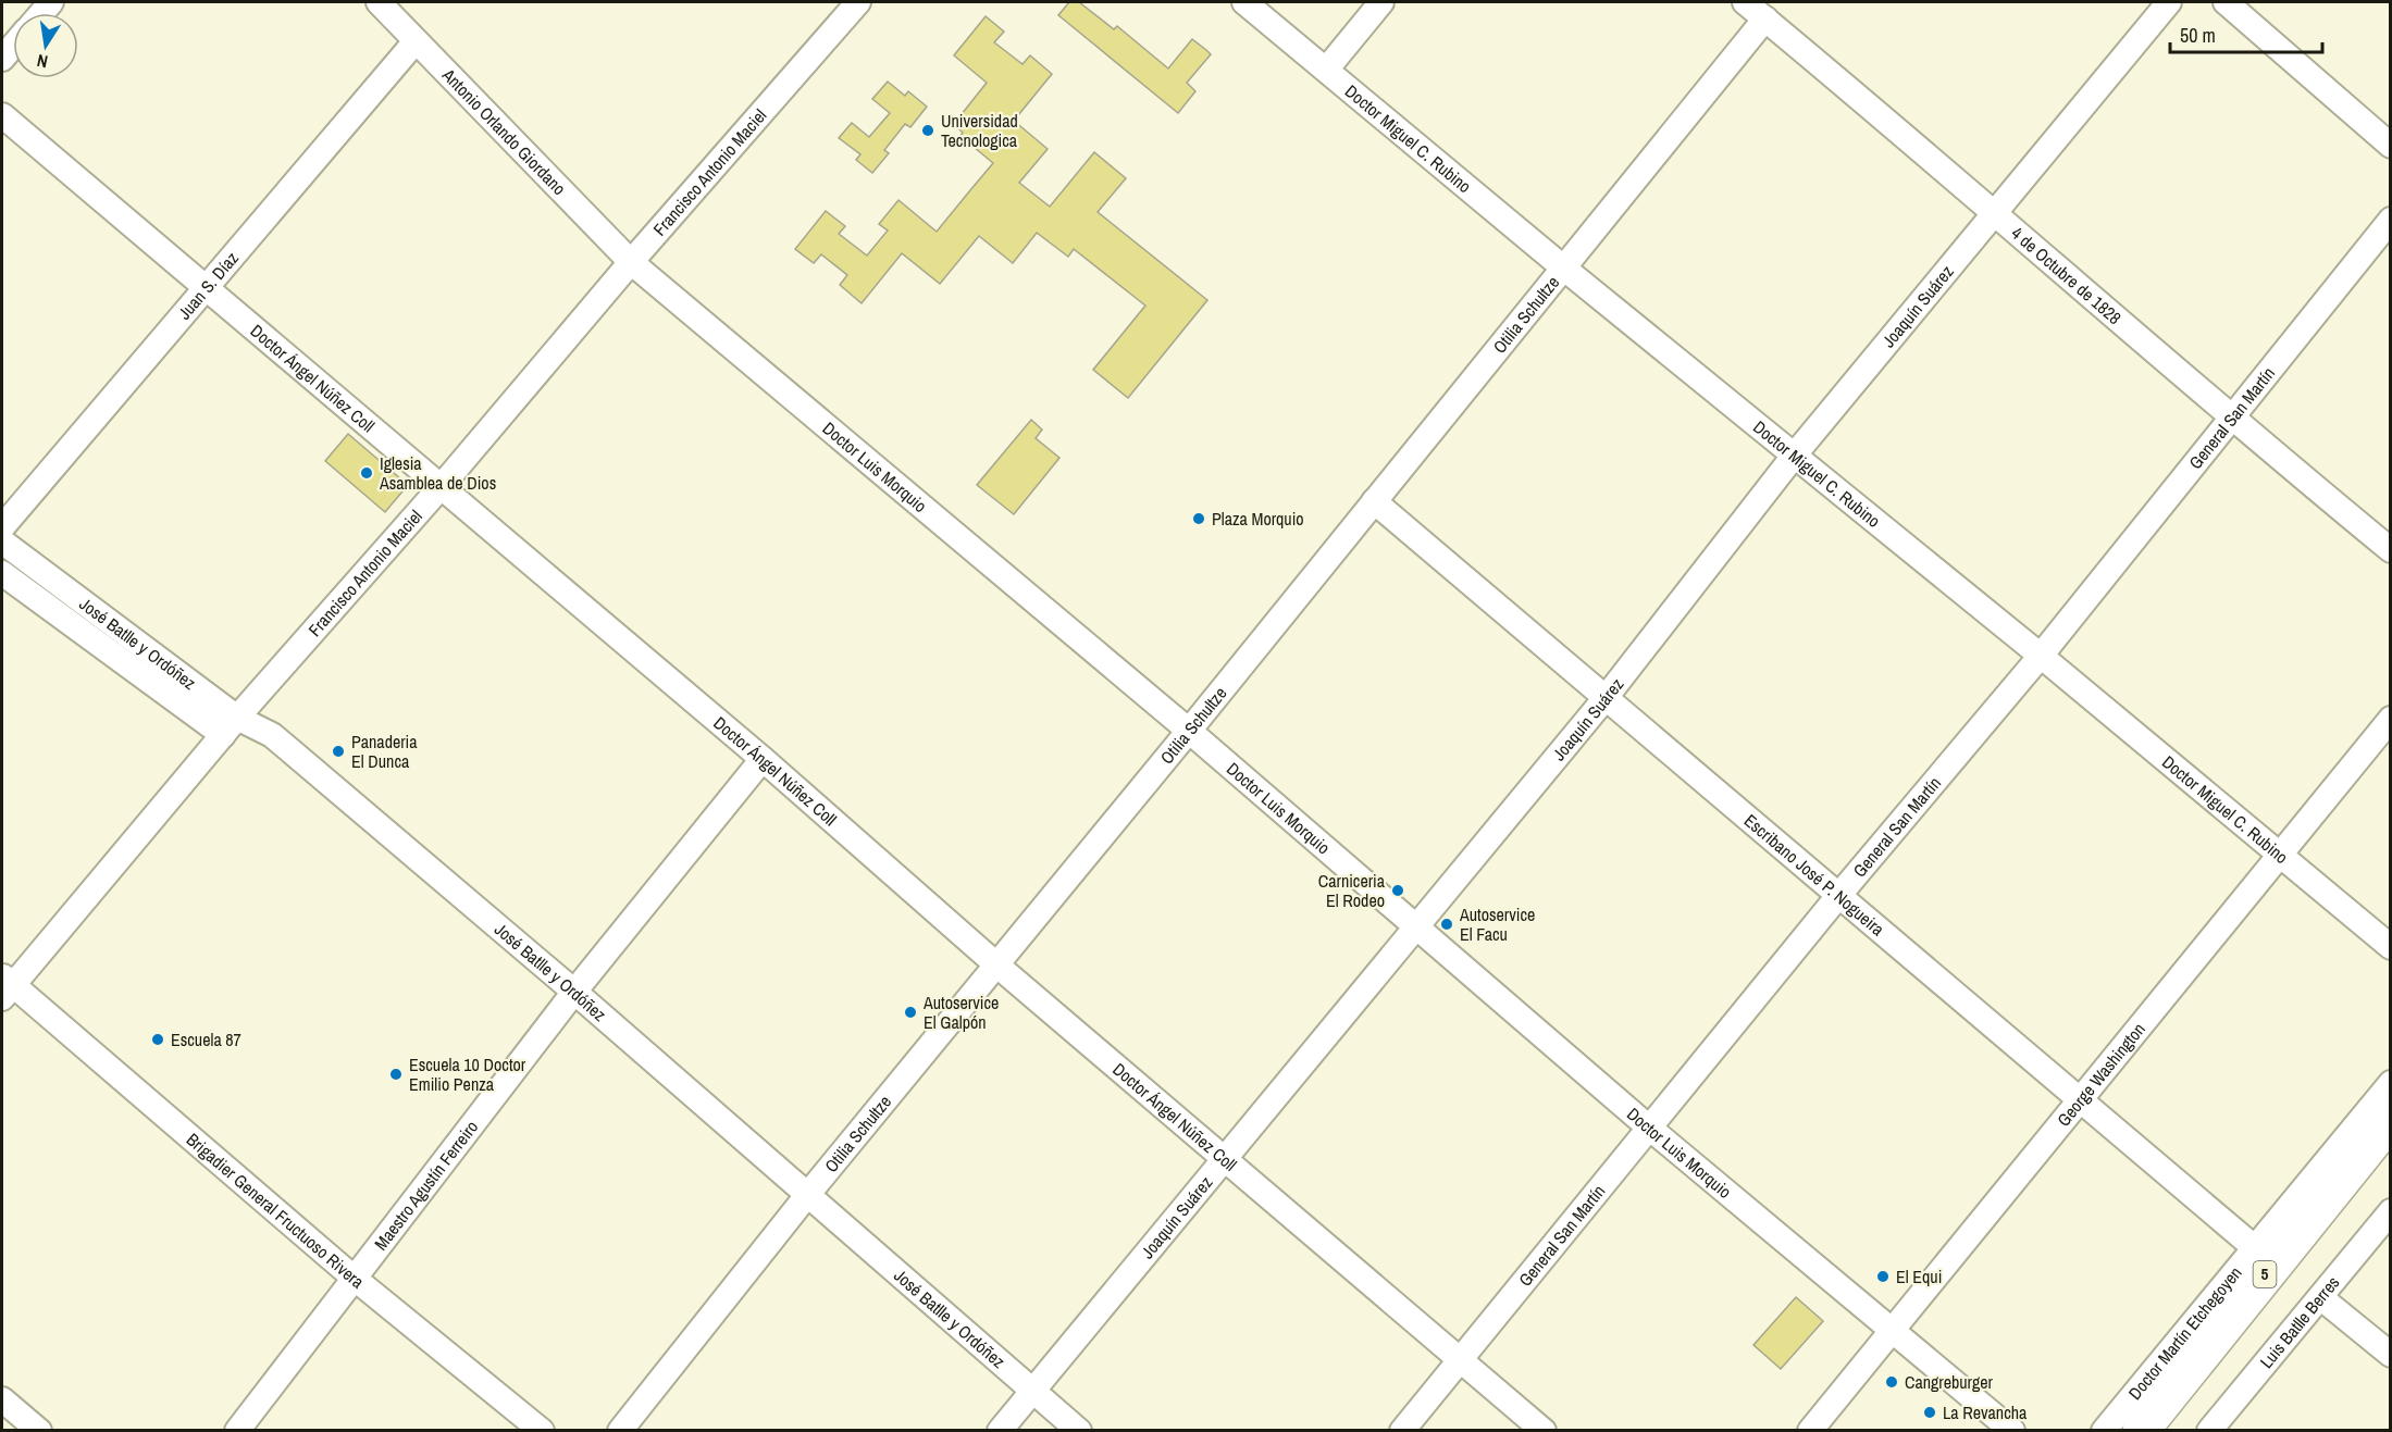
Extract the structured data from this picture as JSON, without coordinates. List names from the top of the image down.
{
  "streets": {
    "highway": ["5"],
    "street": [
      "Antonio Orlando Giordano",
      "Doctor Miguel C. Rubino",
      "Francisco Antonio Maciel",
      "4 de Octubre de 1828",
      "Juan S. Díaz",
      "Joaquín Suárez",
      "Otilia Schultze",
      "Doctor Ángel Núñez Coll",
      "General San Martín",
      "Doctor Luis Morquio",
      "José Batlle y Ordóñez",
      "Escribano José P. Nogueira",
      "George Washington",
      "Maestro Agustín Ferreiro",
      "Brigadier General Fructuoso Rivera",
      "Luis Batlle Berres",
      "Doctor Martín Etchegoyen"
    ]
  },
  "crossings": [
    ["Antonio Orlando Giordano", "Francisco Antonio Maciel"],
    ["Antonio Orlando Giordano", "Juan S. Díaz"],
    ["Antonio Orlando Giordano", "Doctor Luis Morquio"],
    ["Doctor Miguel C. Rubino", "Joaquín Suárez"],
    ["Doctor Miguel C. Rubino", "Otilia Schultze"],
    ["Doctor Miguel C. Rubino", "General San Martín"],
    ["Doctor Miguel C. Rubino", "George Washington"],
    ["Francisco Antonio Maciel", "Doctor Ángel Núñez Coll"],
    ["Francisco Antonio Maciel", "Doctor Luis Morquio"],
    ["Francisco Antonio Maciel", "José Batlle y Ordóñez"],
    ["Francisco Antonio Maciel", "Brigadier General Fructuoso Rivera"],
    ["4 de Octubre de 1828", "Joaquín Suárez"],
    ["4 de Octubre de 1828", "Otilia Schultze"],
    ["4 de Octubre de 1828", "General San Martín"],
    ["Juan S. Díaz", "Doctor Ángel Núñez Coll"],
    ["Joaquín Suárez", "Doctor Ángel Núñez Coll"],
    ["Joaquín Suárez", "Doctor Luis Morquio"],
    ["Joaquín Suárez", "José Batlle y Ordóñez"],
    ["Joaquín Suárez", "Escribano José P. Nogueira"],
    ["Otilia Schultze", "Doctor Ángel Núñez Coll"],
    ["Otilia Schultze", "Doctor Luis Morquio"],
    ["Otilia Schultze", "José Batlle y Ordóñez"],
    ["Otilia Schultze", "Escribano José P. Nogueira"],
    ["Doctor Ángel Núñez Coll", "General San Martín"],
    ["Doctor Ángel Núñez Coll", "Maestro Agustín Ferreiro"],
    ["General San Martín", "Doctor Luis Morquio"],
    ["General San Martín", "Escribano José P. Nogueira"],
    ["Doctor Luis Morquio", "George Washington"],
    ["José Batlle y Ordóñez", "Maestro Agustín Ferreiro"],
    ["Escribano José P. Nogueira", "George Washington"],
    ["Escribano José P. Nogueira", "Doctor Martín Etchegoyen"],
    ["Maestro Agustín Ferreiro", "Brigadier General Fructuoso Rivera"]
  ],
  "places": [
    "Universidad Tecnologica",
    "Iglesia Asamblea de Dios",
    "Plaza Morquio",
    "Panaderia El Dunca",
    "Carniceria El Rodeo",
    "Autoservice El Facu",
    "Autoservice El Galpón",
    "Escuela 87",
    "Escuela 10 Doctor Emilio Penza",
    "El Equi",
    "Cangreburger",
    "La Revancha"
  ],
  "scale_bar": "50 m",
  "north": "bottom"
}
